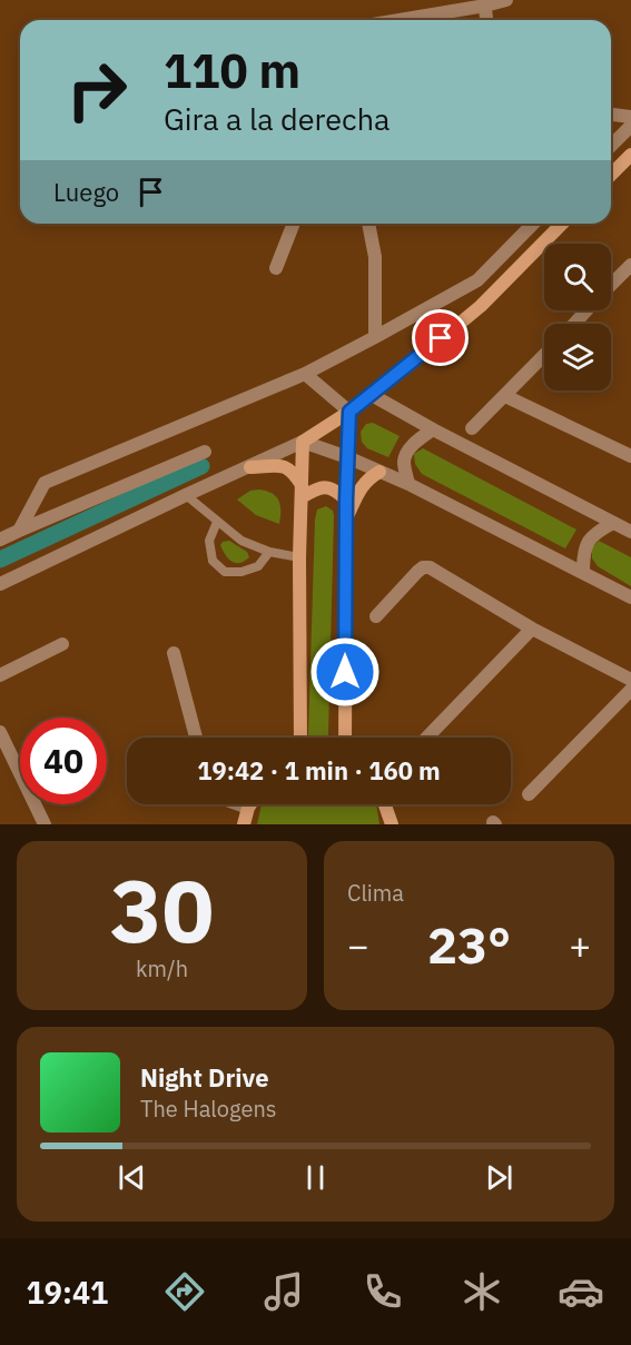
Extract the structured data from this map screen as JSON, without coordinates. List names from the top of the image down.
{
  "page": {
    "turn": ["110 m", "Gira a la derecha"],
    "then": "Luego",
    "limit": "40",
    "trip": "19:42 · 1 min · 160 m",
    "tile": [
      ["30", "km/h"],
      "Clima"
    ],
    "heat": ["−", "23°", "+"],
    "song": ["Night Drive", "The Halogens"],
    "tabs": "19:41"
  }
}
